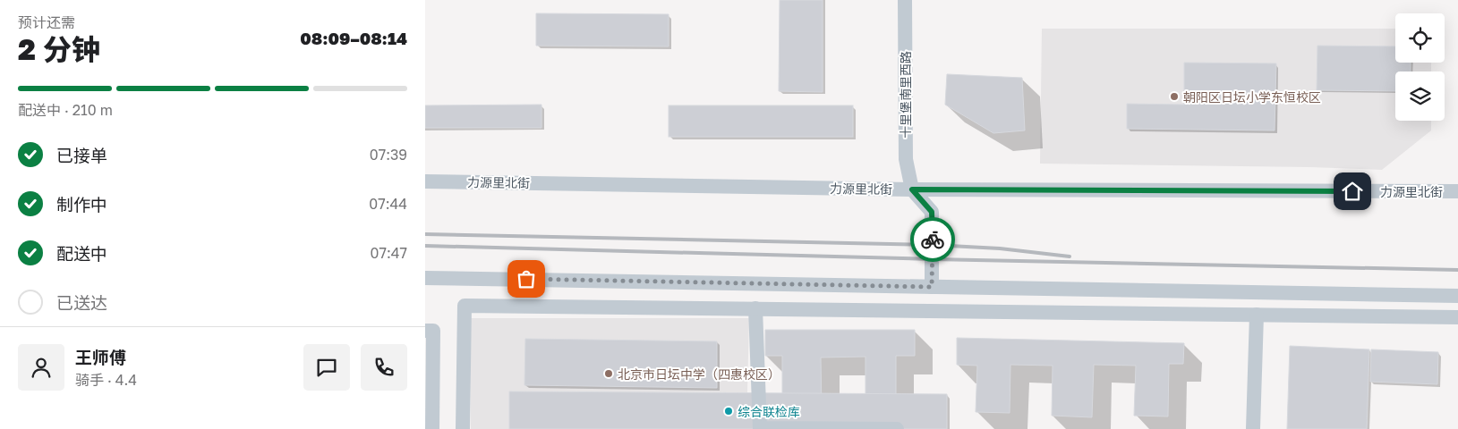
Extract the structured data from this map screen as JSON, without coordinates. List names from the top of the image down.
{
  "streets": {
    "street": ["十里堡南里西路", "力源里北街"]
  },
  "crossings": [
    ["十里堡南里西路", "力源里北街"]
  ],
  "places": ["朝阳区日坛小学东恒校区", "北京市日坛中学（四惠校区）", "综合联检库"],
  "page": {
    "heading": ["2 分钟", "预计还需", "08:09–08:14"],
    "panel": ["王师傅", "骑手 · 4.4"],
    "bar": "配送中 · 210 m",
    "list": [
      ["已接单", "07:39"],
      ["制作中", "07:44"],
      ["配送中", "07:47"],
      "已送达"
    ]
  }
}
